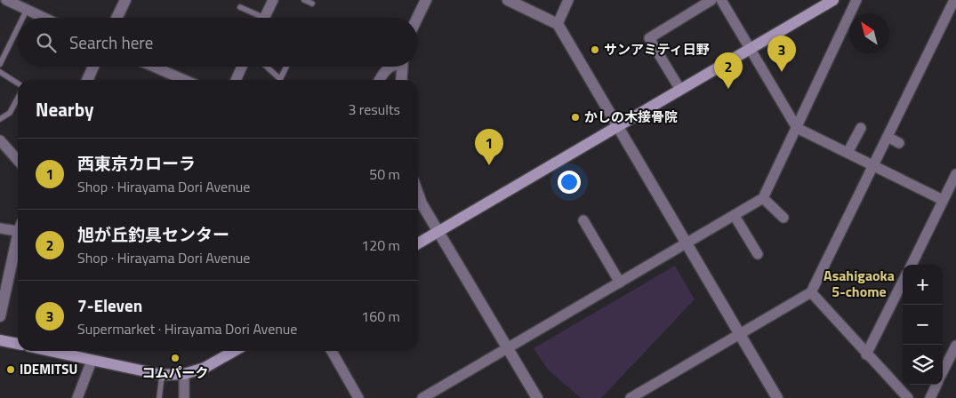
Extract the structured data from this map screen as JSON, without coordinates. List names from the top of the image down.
{
  "districts": ["Asahigaoka 5-chome"],
  "places": [
    "サンアミティ日野",
    "かしの木接骨院",
    "コムパーク",
    "IDEMITSU"
  ],
  "north": "top left",
  "page": {
    "search": "Search here",
    "pins": ["3", "2", "1"],
    "heading": ["Nearby", "3 results"],
    "list": [
      {
        "mark": "1",
        "name": "西東京カローラ",
        "note": "Shop · Hirayama Dori Avenue",
        "value": "50 m"
      },
      {
        "mark": "2",
        "name": "旭が丘釣具センター",
        "note": "Shop · Hirayama Dori Avenue",
        "value": "120 m"
      },
      {
        "mark": "3",
        "name": "7-Eleven",
        "note": "Supermarket · Hirayama Dori Avenue",
        "value": "160 m"
      }
    ],
    "map_buttons": ["+", "−"]
  }
}
